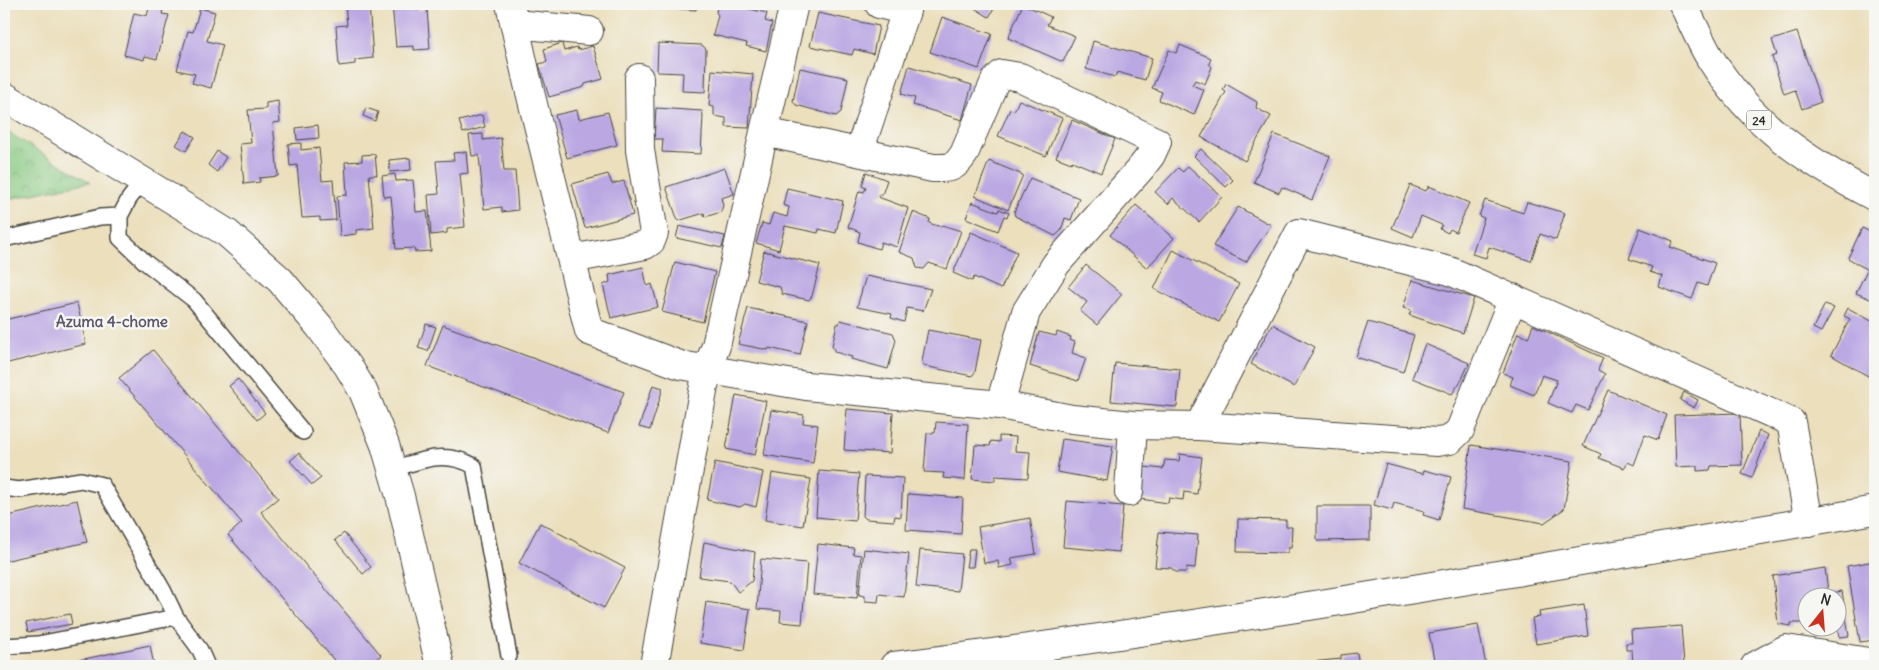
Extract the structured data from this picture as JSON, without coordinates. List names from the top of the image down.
{
  "streets": {
    "street": ["24"]
  },
  "districts": ["Azuma 4-chome"],
  "north": "top"
}
